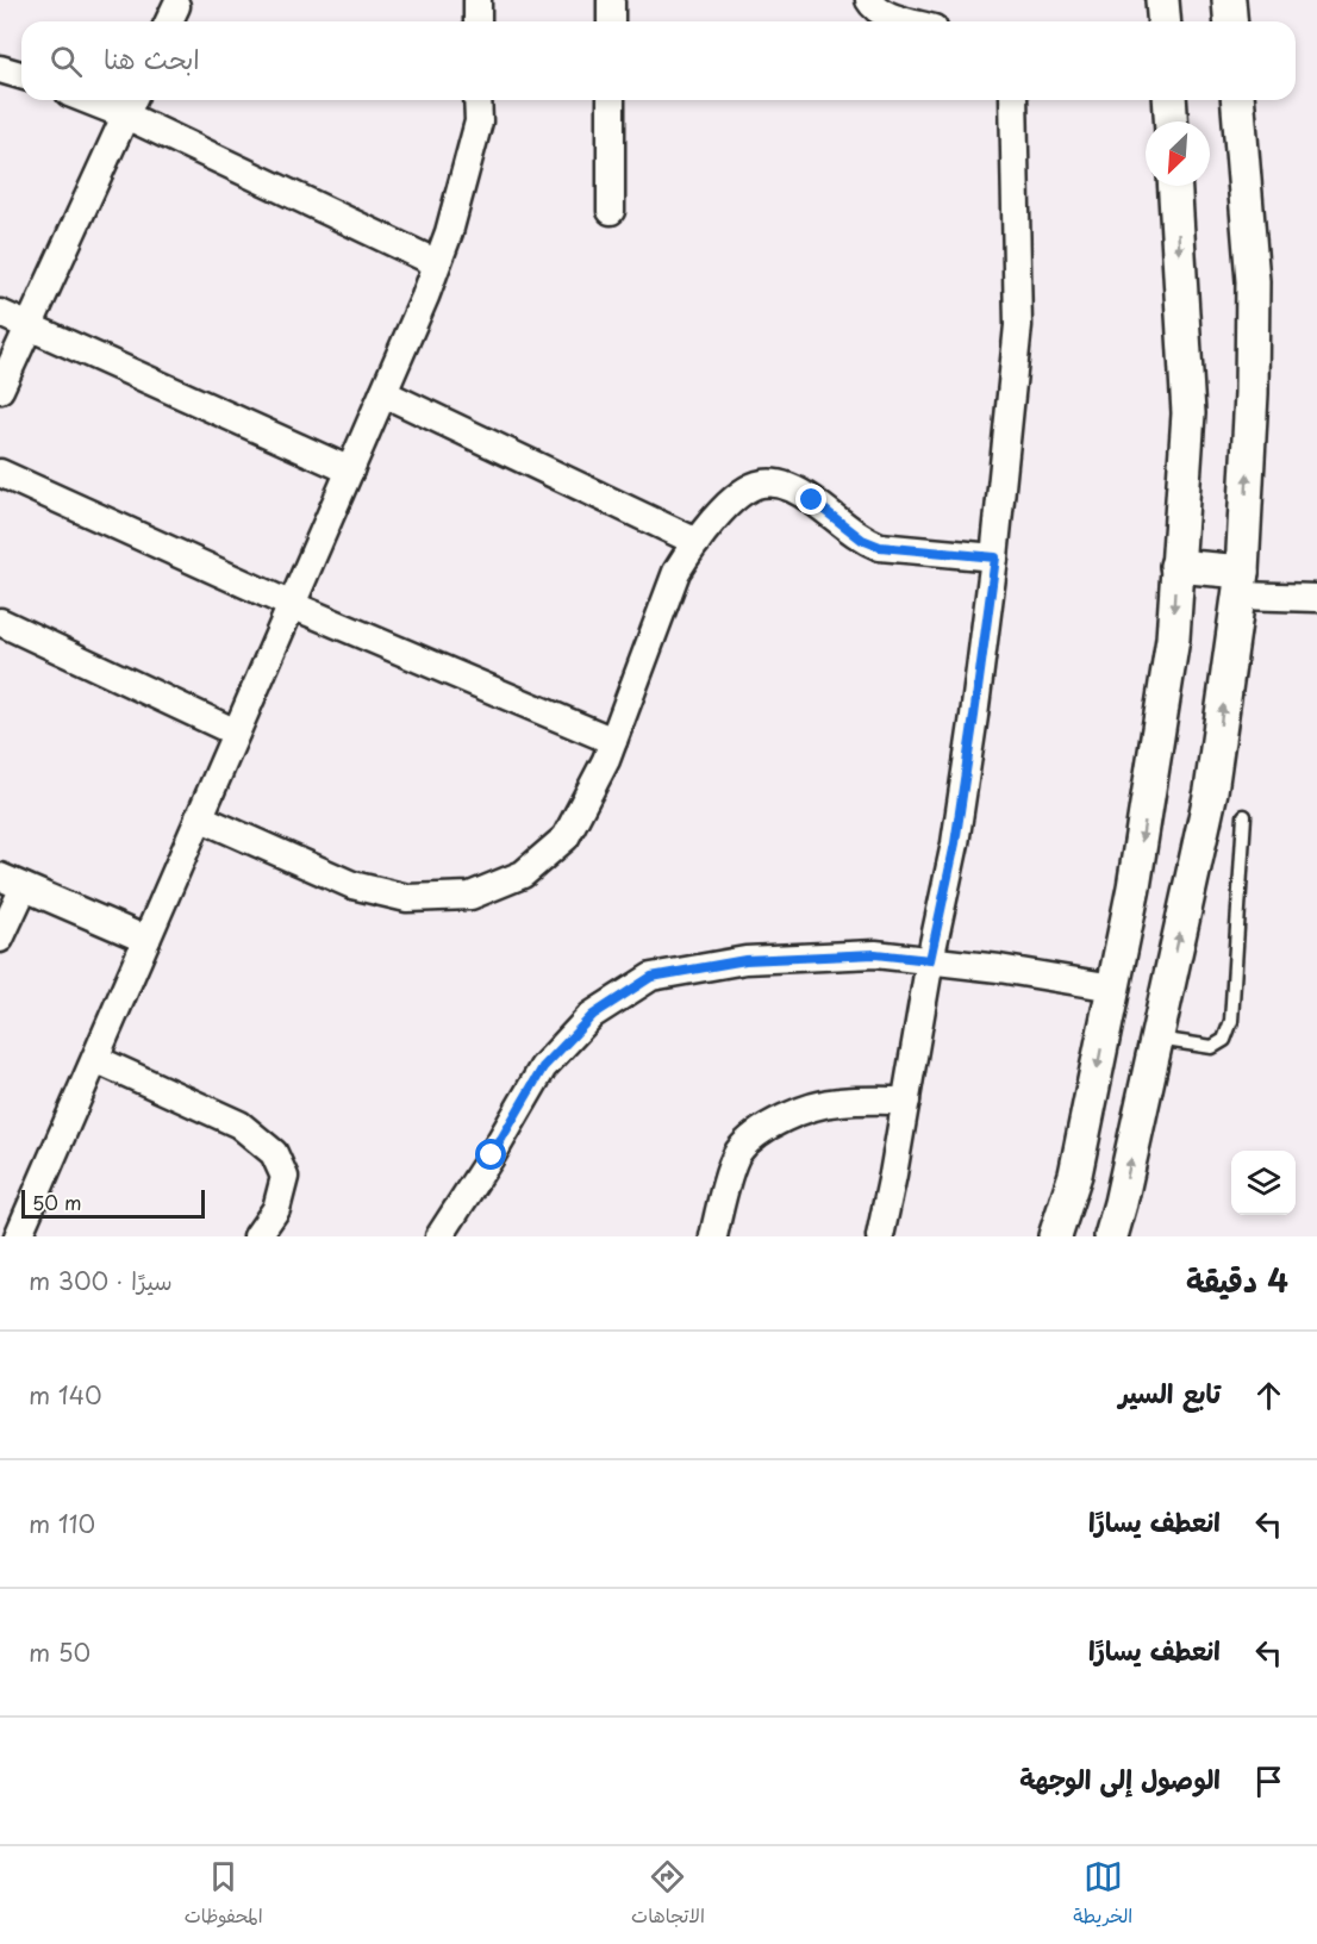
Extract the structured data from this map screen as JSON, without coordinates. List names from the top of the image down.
{
  "scale_bar": "50 m",
  "north": "bottom left",
  "page": {
    "search": "ابحث هنا",
    "scale": "50 m",
    "heading": ["4 دقيقة", "سيرًا · 300 m"],
    "list": [
      ["تابع السير", "140 m"],
      ["انعطف يسارًا", "110 m"],
      ["انعطف يسارًا", "50 m"],
      "الوصول إلى الوجهة"
    ],
    "nav": ["الخريطة", "الاتجاهات", "المحفوظات"]
  }
}
